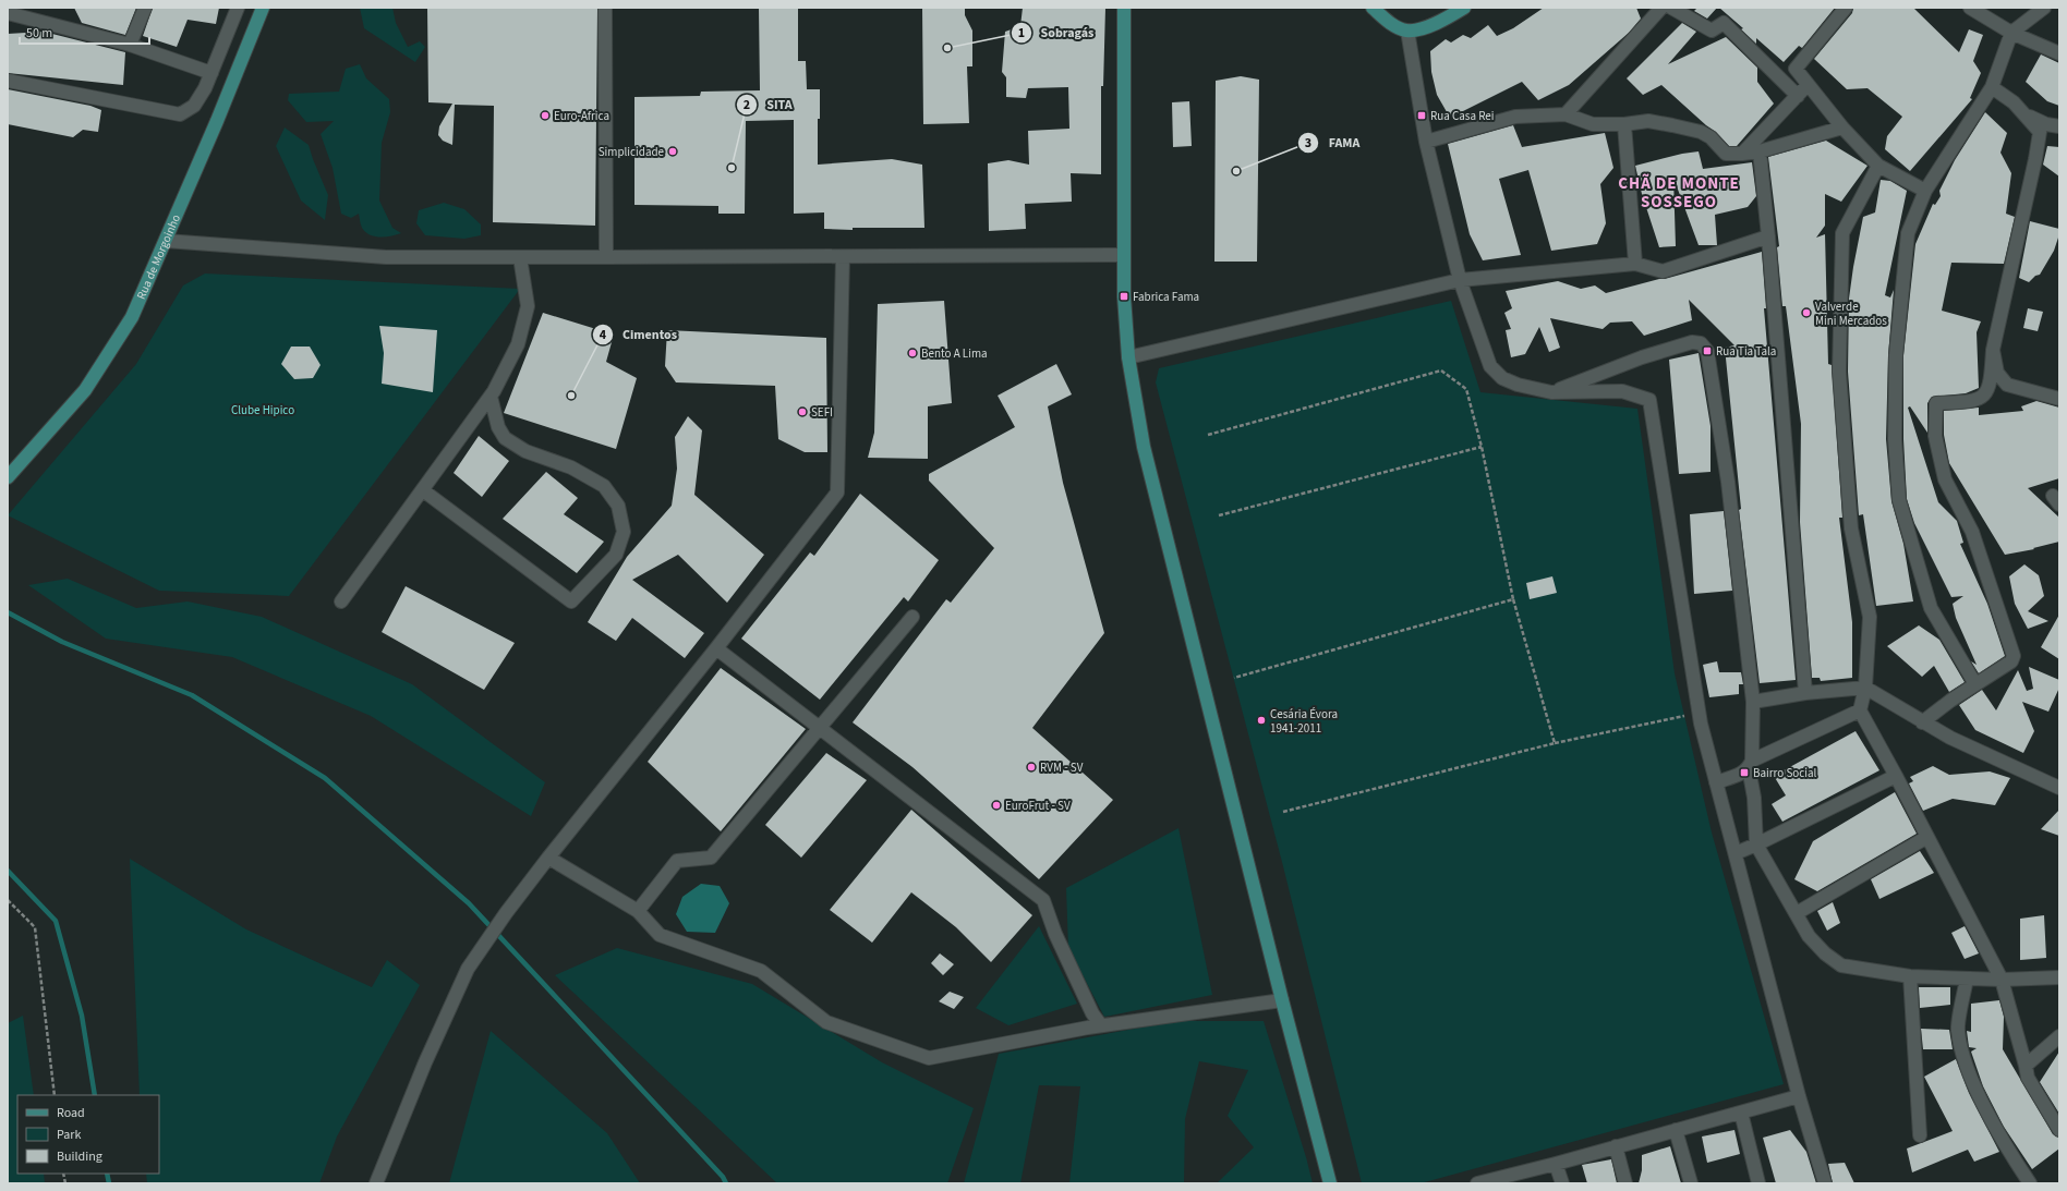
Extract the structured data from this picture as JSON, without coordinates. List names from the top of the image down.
{
  "streets": {
    "main road": ["Rua de Morgoinho"]
  },
  "districts": ["CHÃ DE MONTE SOSSEGO"],
  "parks": ["Clube Hipico"],
  "places": {
    "other": [
      "Sobragás",
      "Euro-Africa",
      "Simplicidade",
      "SITA",
      "FAMA",
      "Valverde Mini Mercados",
      "Bento A Lima",
      "Cimentos",
      "SEFI",
      "Cesária Évora 1941-2011",
      "RVM - SV",
      "EuroFrut - SV"
    ],
    "transit": [
      "Rua Casa Rei",
      "Fabrica Fama",
      "Rua Tia Tala",
      "Bairro Social"
    ]
  },
  "legend": ["Road", "Park", "Building"],
  "scale_bar": "50 m"
}
